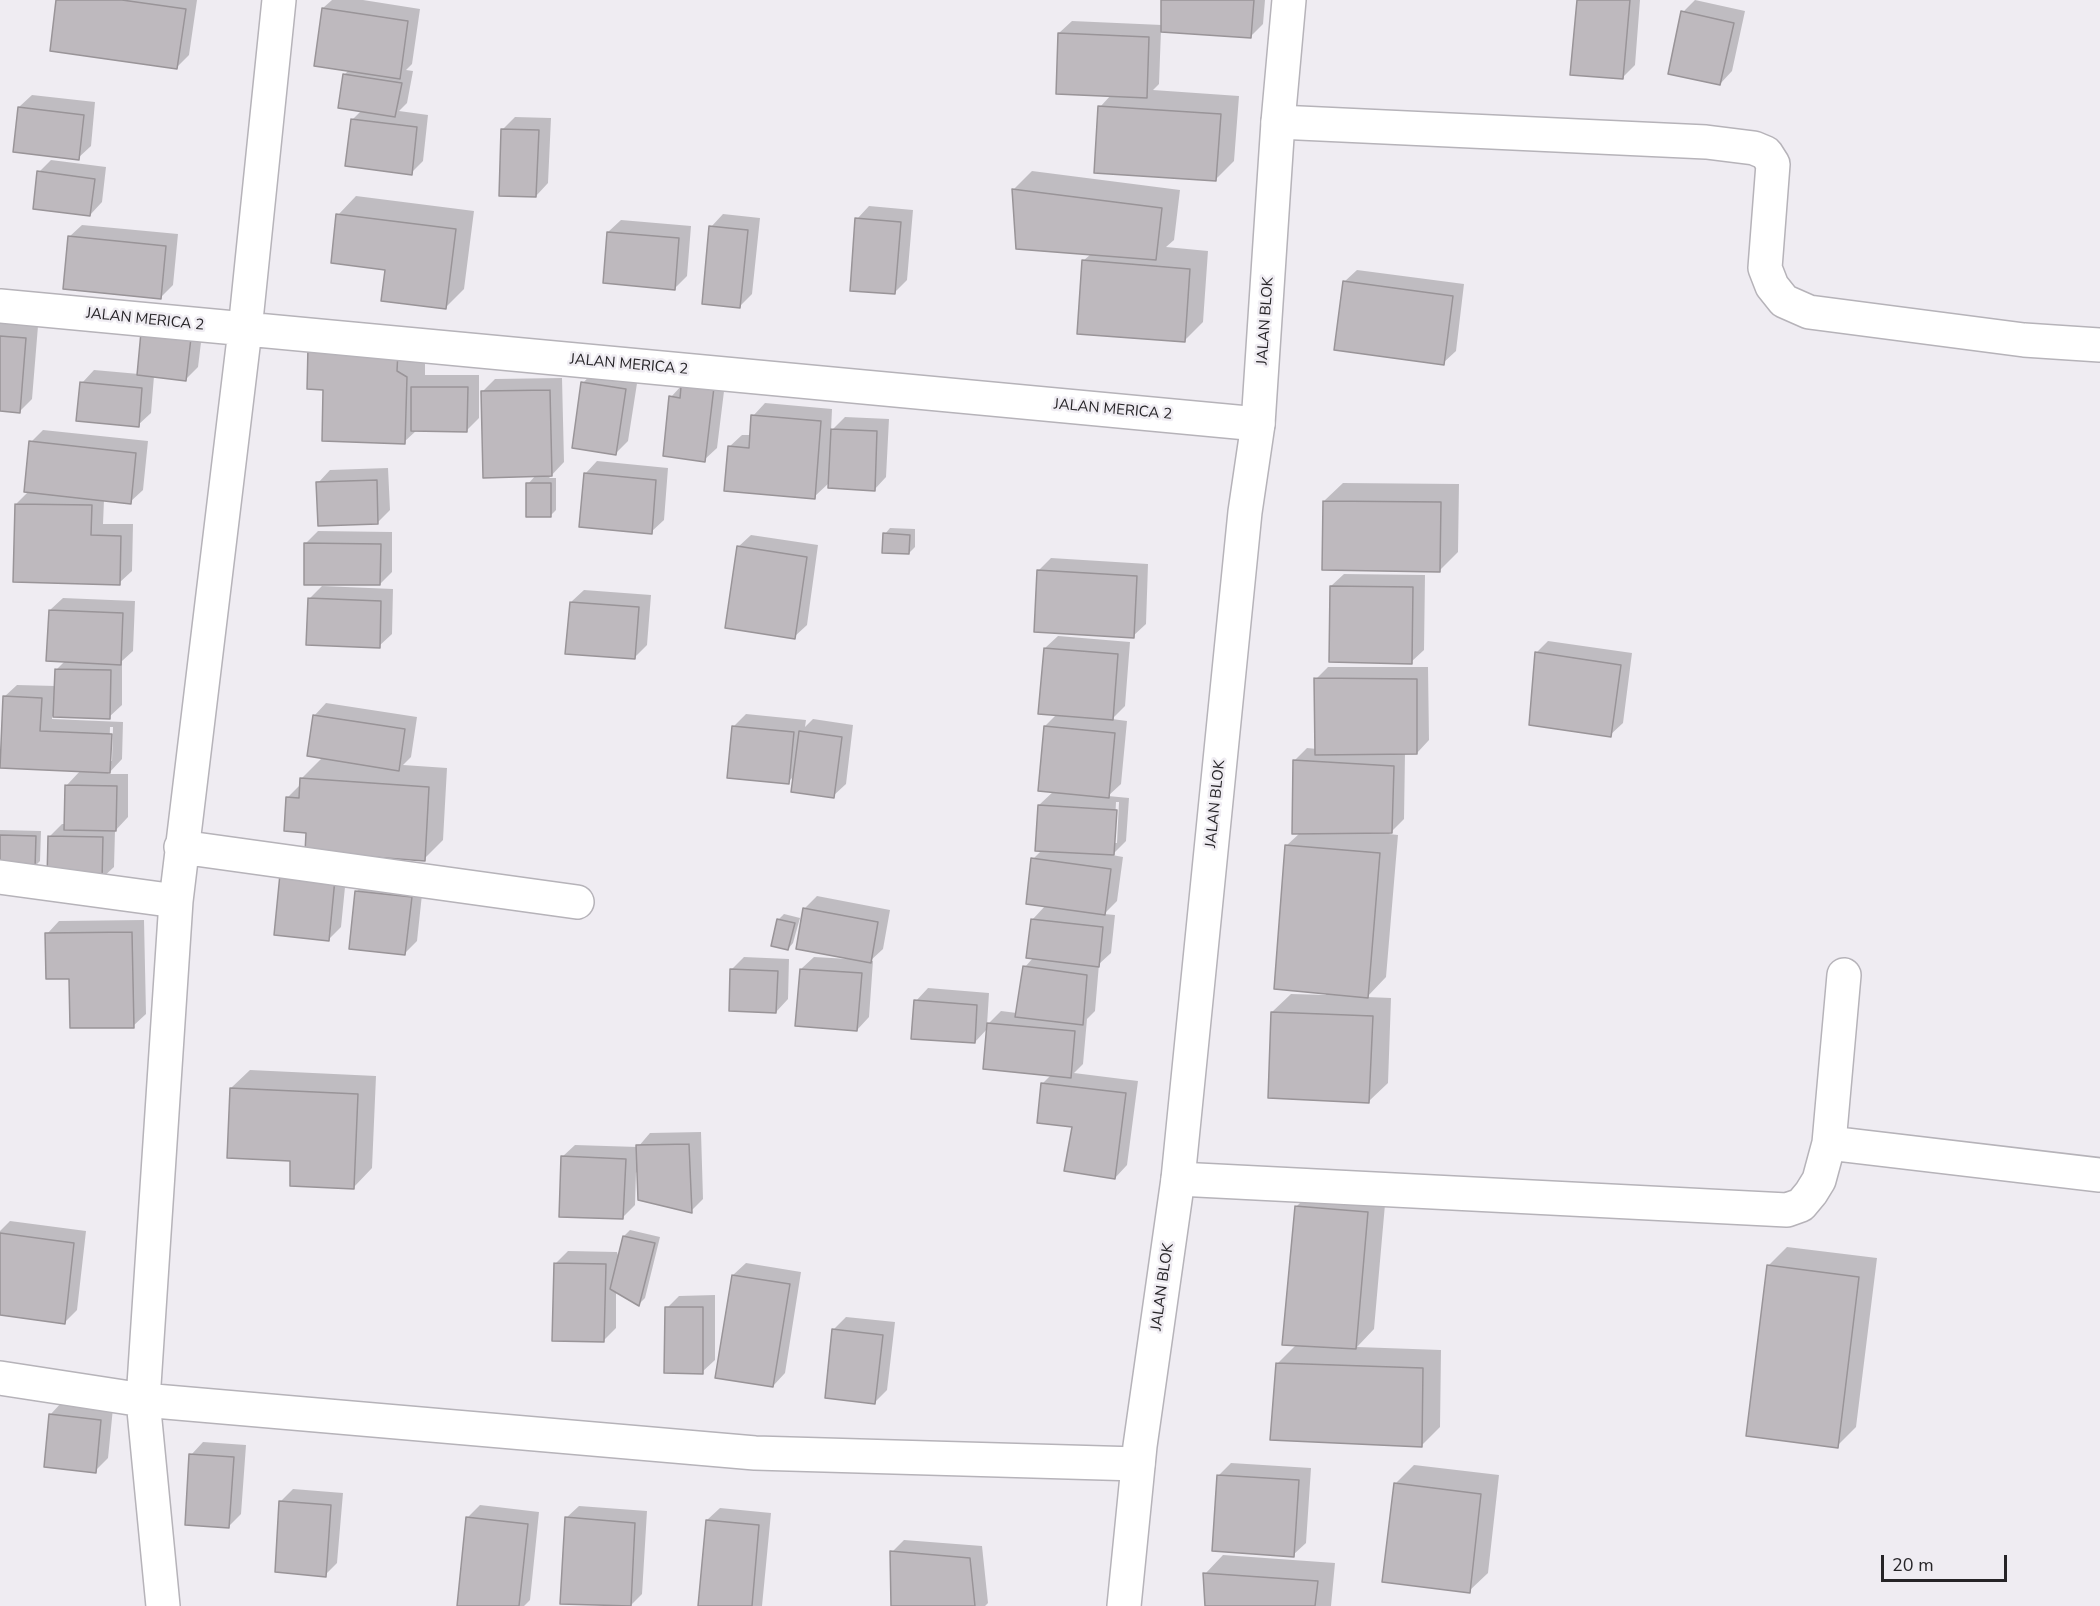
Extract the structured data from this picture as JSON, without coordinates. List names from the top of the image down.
{
  "streets": {
    "street": ["JALAN MERICA 2", "JALAN BLOK"]
  },
  "crossings": [
    ["JALAN MERICA 2", "JALAN BLOK"]
  ],
  "scale_bar": "20 m"
}
